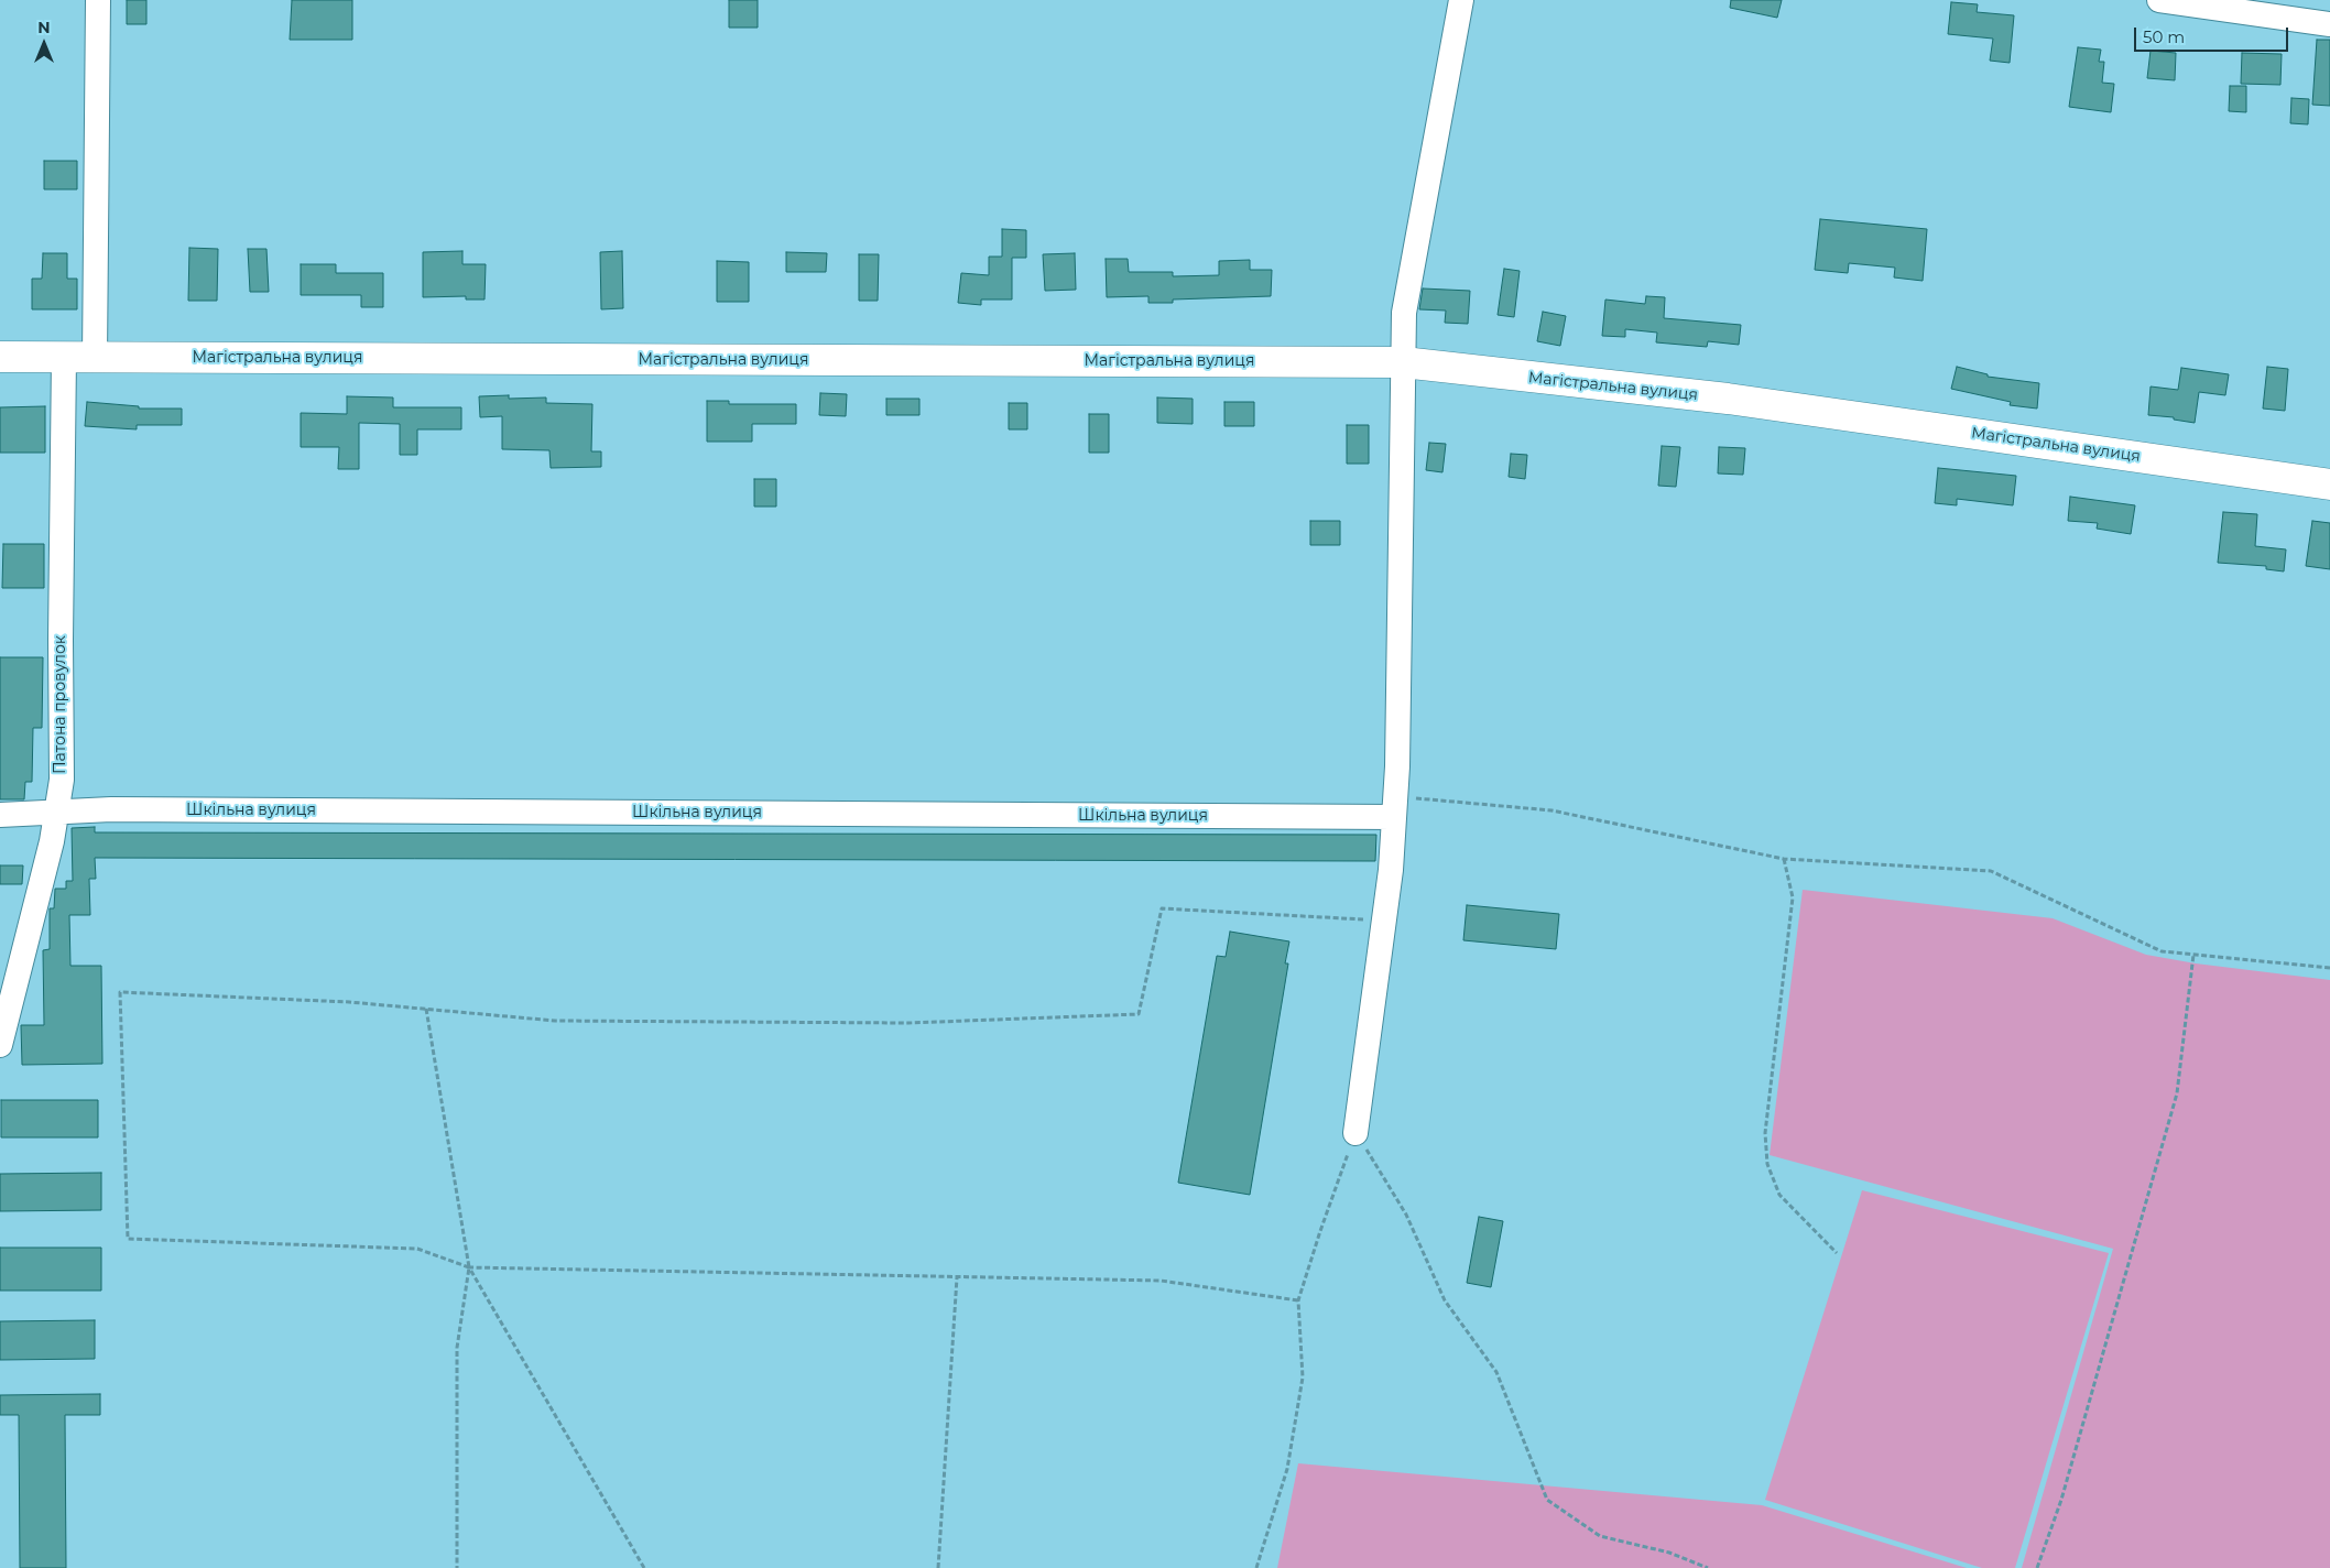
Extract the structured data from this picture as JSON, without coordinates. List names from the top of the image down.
{
  "streets": {
    "main road": ["Магістральна вулиця"],
    "street": ["Патона провулок", "Шкільна вулиця"]
  },
  "crossings": [
    ["Магістральна вулиця", "Патона провулок"],
    ["Патона провулок", "Шкільна вулиця"]
  ],
  "scale_bar": "50 m",
  "north": "top"
}
